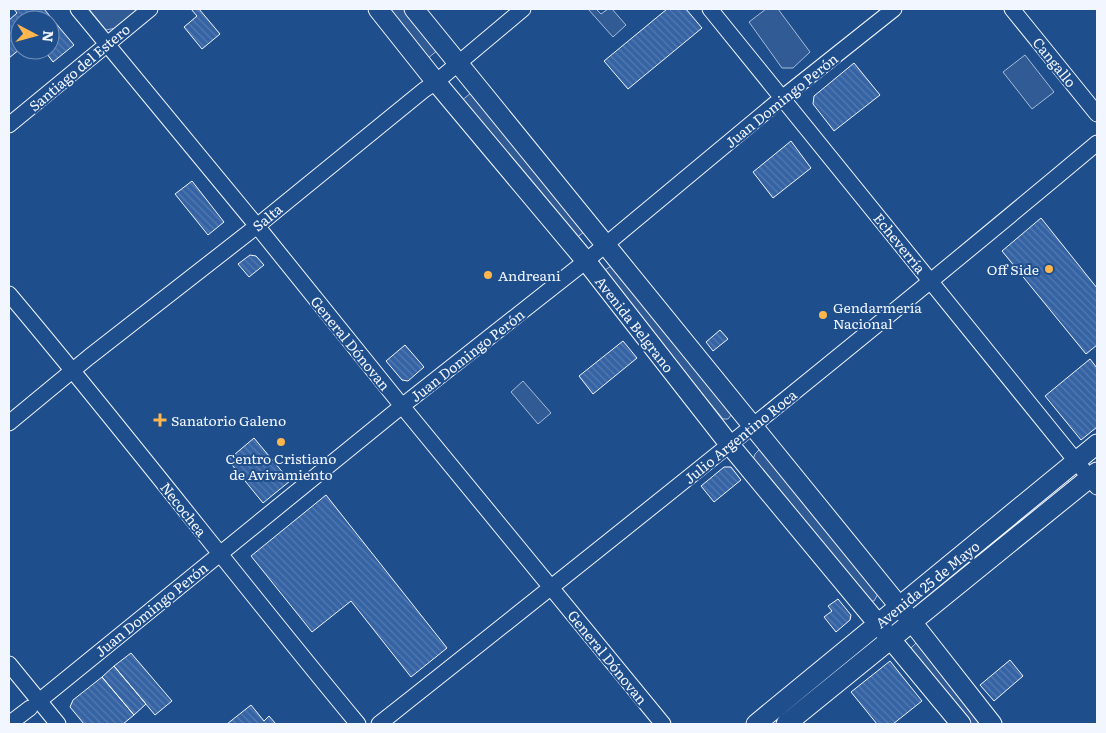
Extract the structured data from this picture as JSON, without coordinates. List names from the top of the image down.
{
  "streets": {
    "main road": ["Avenida Belgrano", "Avenida 25 de Mayo"],
    "street": [
      "Cangallo",
      "Santiago del Estero",
      "Juan Domingo Perón",
      "Salta",
      "Echeverría",
      "General Dónovan",
      "Julio Argentino Roca",
      "Necochea"
    ]
  },
  "crossings": [
    ["Santiago del Estero", "General Dónovan"],
    ["Juan Domingo Perón", "Echeverría"],
    ["Juan Domingo Perón", "Avenida Belgrano"],
    ["Juan Domingo Perón", "General Dónovan"],
    ["Juan Domingo Perón", "Necochea"],
    ["Salta", "Avenida Belgrano"],
    ["Salta", "General Dónovan"],
    ["Salta", "Necochea"],
    ["Echeverría", "Julio Argentino Roca"],
    ["Echeverría", "Avenida 25 de Mayo"],
    ["Avenida Belgrano", "Julio Argentino Roca"],
    ["Avenida Belgrano", "Avenida 25 de Mayo"],
    ["General Dónovan", "Julio Argentino Roca"]
  ],
  "places": {
    "other": [
      "Off Side",
      "Andreani",
      "Gendarmería Nacional",
      "Centro Cristiano de Avivamiento"
    ],
    "health": ["Sanatorio Galeno"]
  },
  "north": "right"
}
